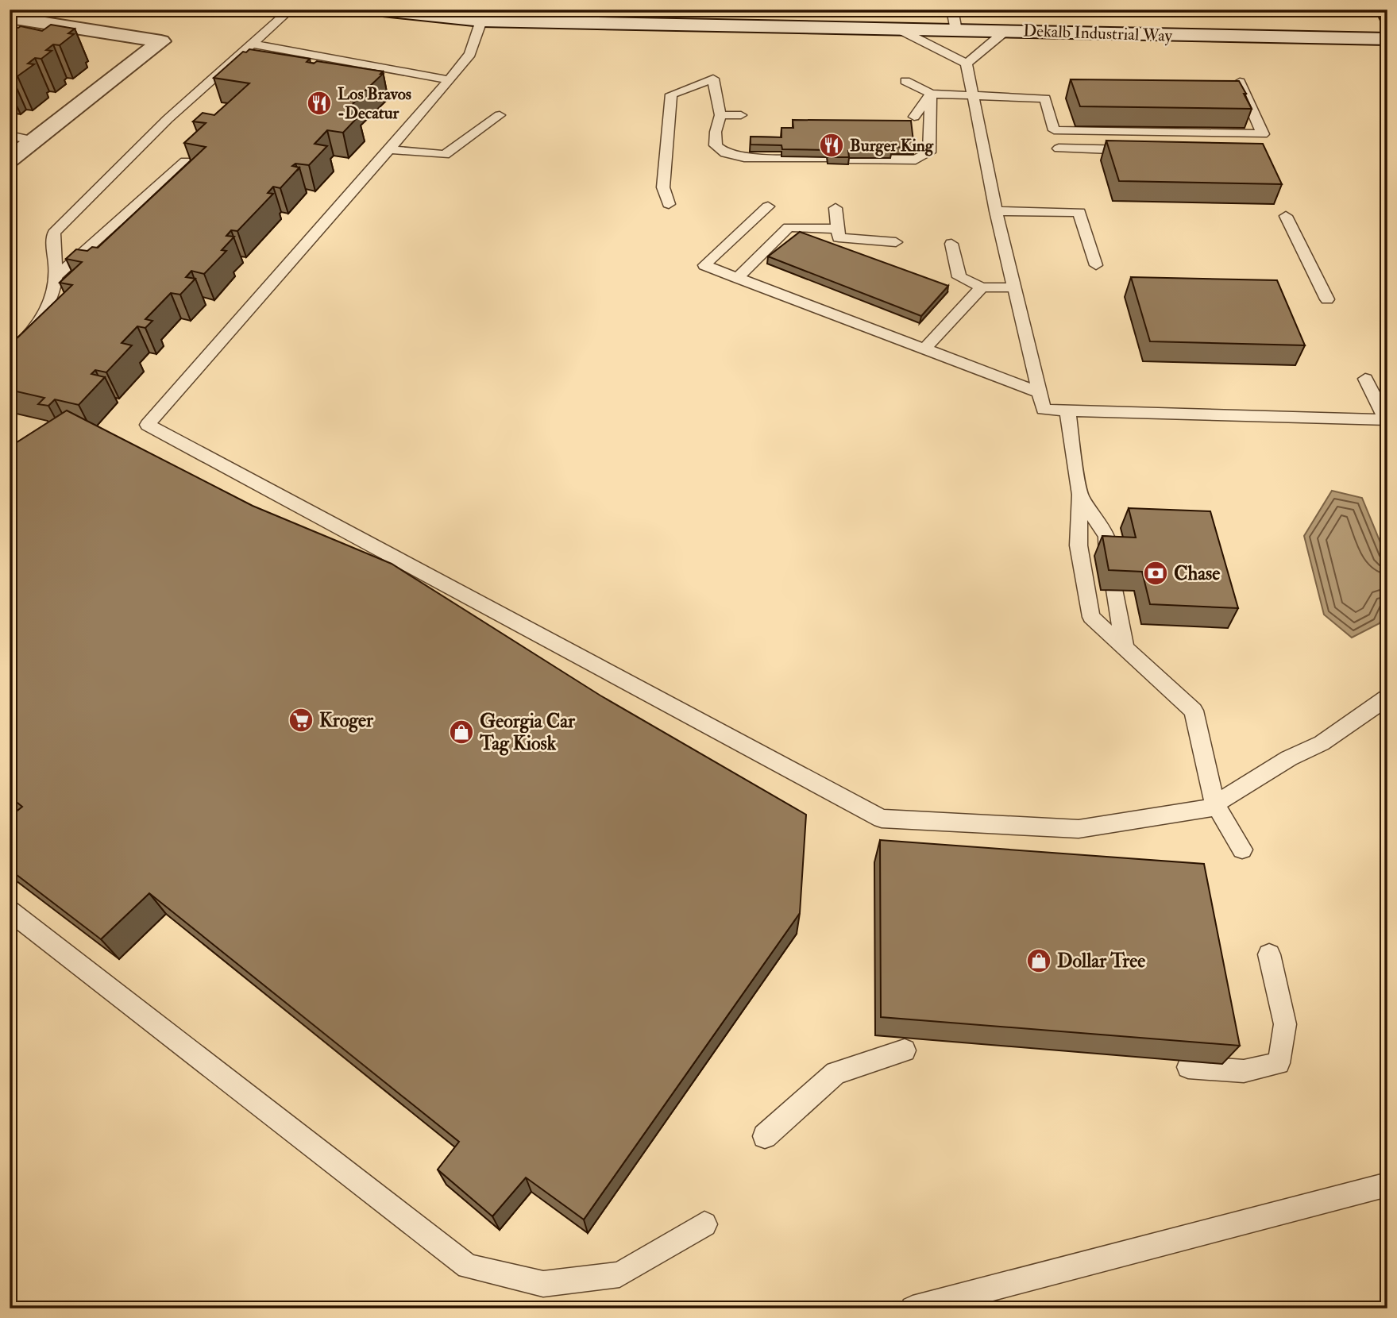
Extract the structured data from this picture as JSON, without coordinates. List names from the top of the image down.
{
  "streets": {
    "main road": ["Dekalb Industrial Way"]
  },
  "places": {
    "restaurant": ["Los Bravos -Decatur", "Burger King"],
    "bank": ["Chase"],
    "supermarket": ["Kroger"],
    "shop": ["Georgia Car Tag Kiosk", "Dollar Tree"]
  }
}
